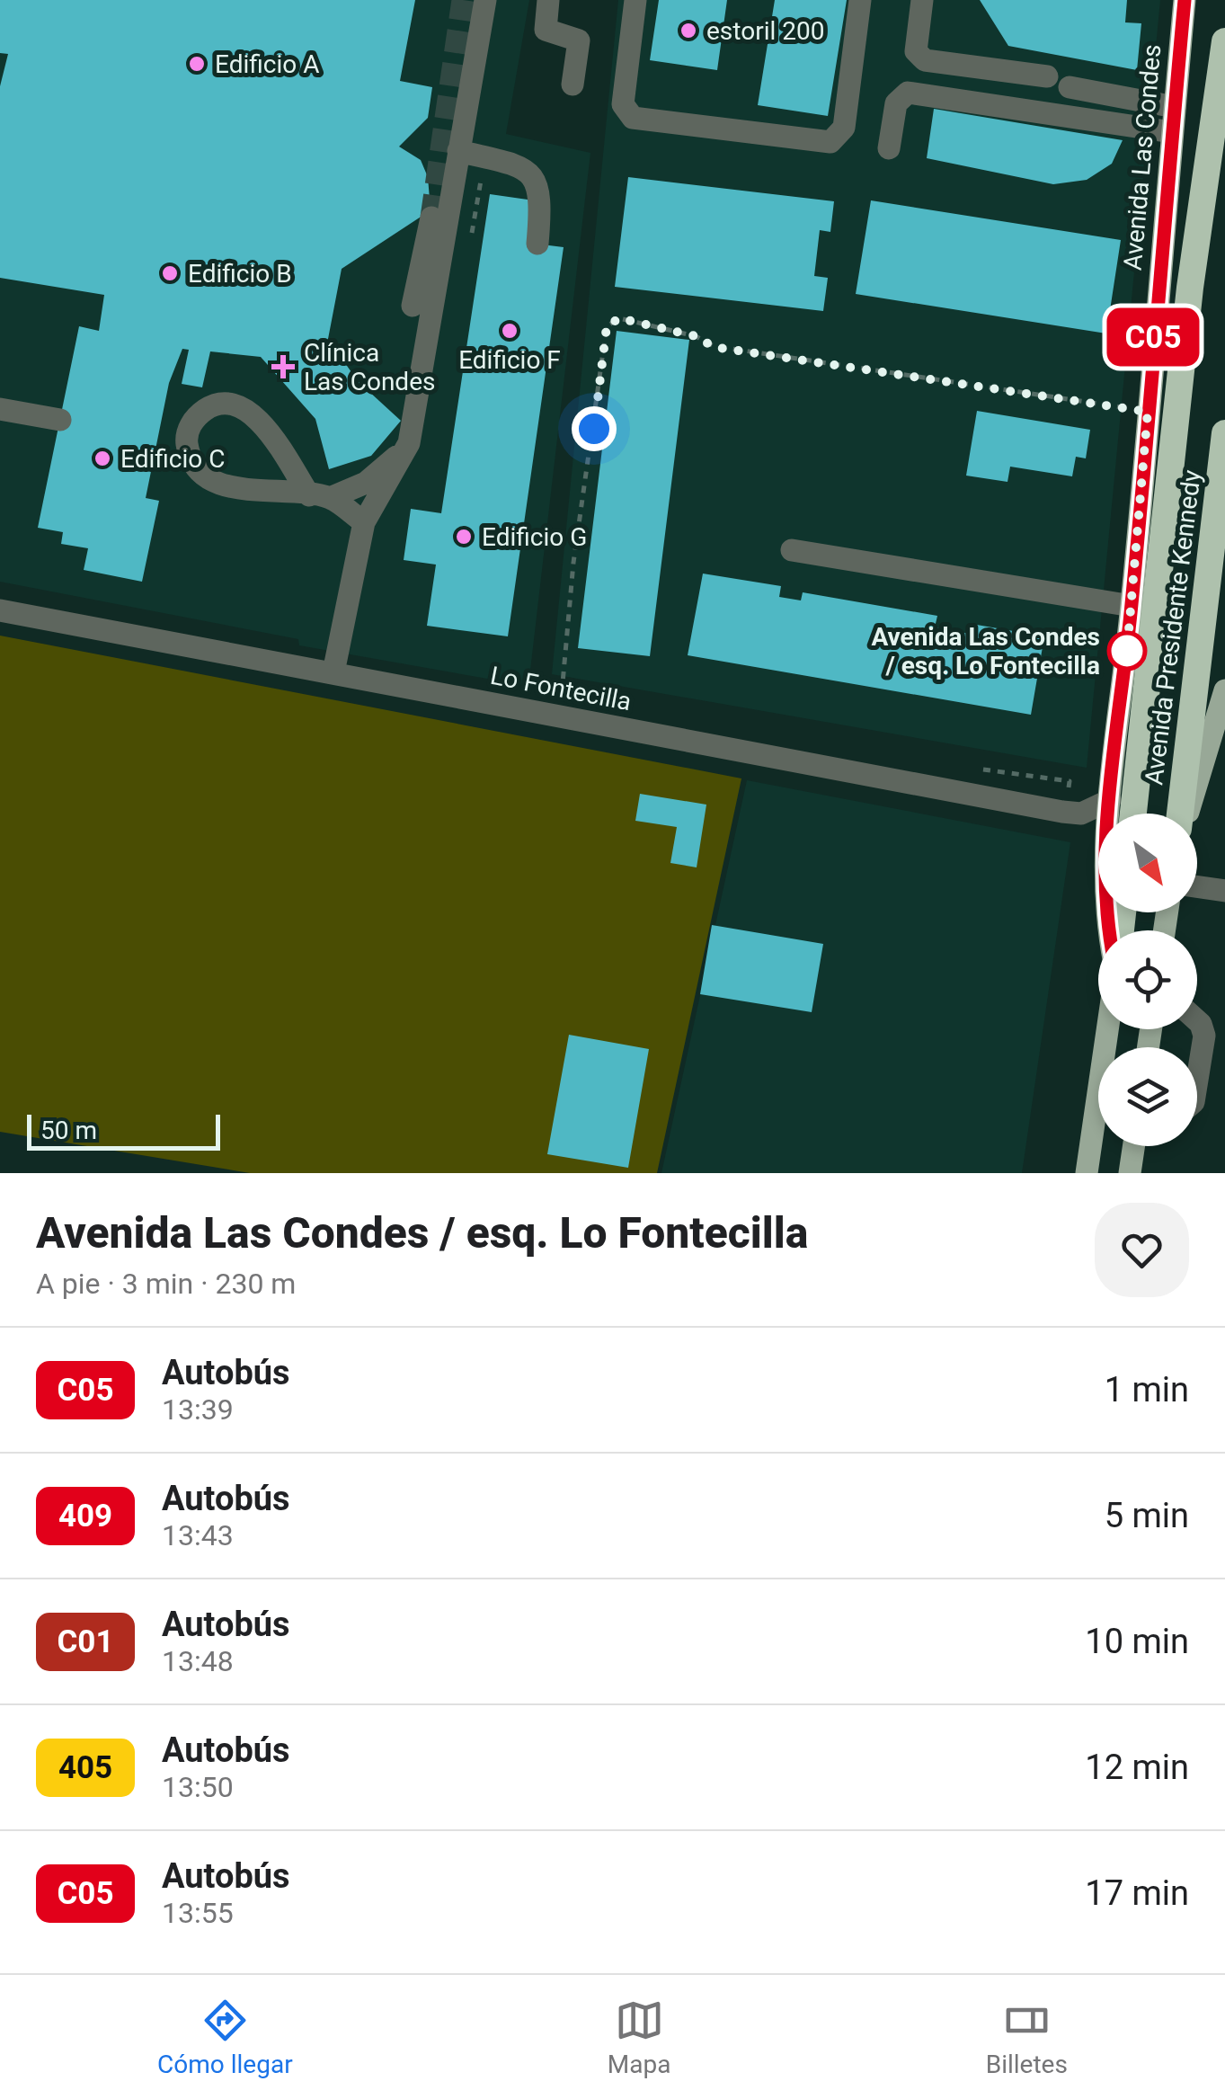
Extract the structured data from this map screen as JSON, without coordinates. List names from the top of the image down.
{
  "streets": {
    "highway": ["Avenida Presidente Kennedy"],
    "main road": ["Avenida Las Condes"],
    "street": ["Lo Fontecilla"]
  },
  "crossings": [
    ["Avenida Las Condes", "Lo Fontecilla"]
  ],
  "places": {
    "other": [
      "estoril 200",
      "Edificio A",
      "Edificio B",
      "Edificio F",
      "Edificio C",
      "Edificio G",
      "Avenida Las Condes / esq. Lo Fontecilla"
    ],
    "health": ["Clínica Las Condes"]
  },
  "lines": ["bus line C05"],
  "scale_bar": "50 m",
  "north": "bottom right",
  "page": {
    "on_map": "C05",
    "scale": "50 m",
    "heading": ["Avenida Las Condes / esq. Lo Fontecilla", "A pie · 3 min · 230 m"],
    "list": [
      {
        "mark": "C05",
        "name": "Autobús",
        "note": "13:39",
        "value": "1 min"
      },
      {
        "mark": "409",
        "name": "Autobús",
        "note": "13:43",
        "value": "5 min"
      },
      {
        "mark": "C01",
        "name": "Autobús",
        "note": "13:48",
        "value": "10 min"
      },
      {
        "mark": "405",
        "name": "Autobús",
        "note": "13:50",
        "value": "12 min"
      },
      {
        "mark": "C05",
        "name": "Autobús",
        "note": "13:55",
        "value": "17 min"
      }
    ],
    "tabs": ["Cómo llegar", "Mapa", "Billetes"]
  }
}
